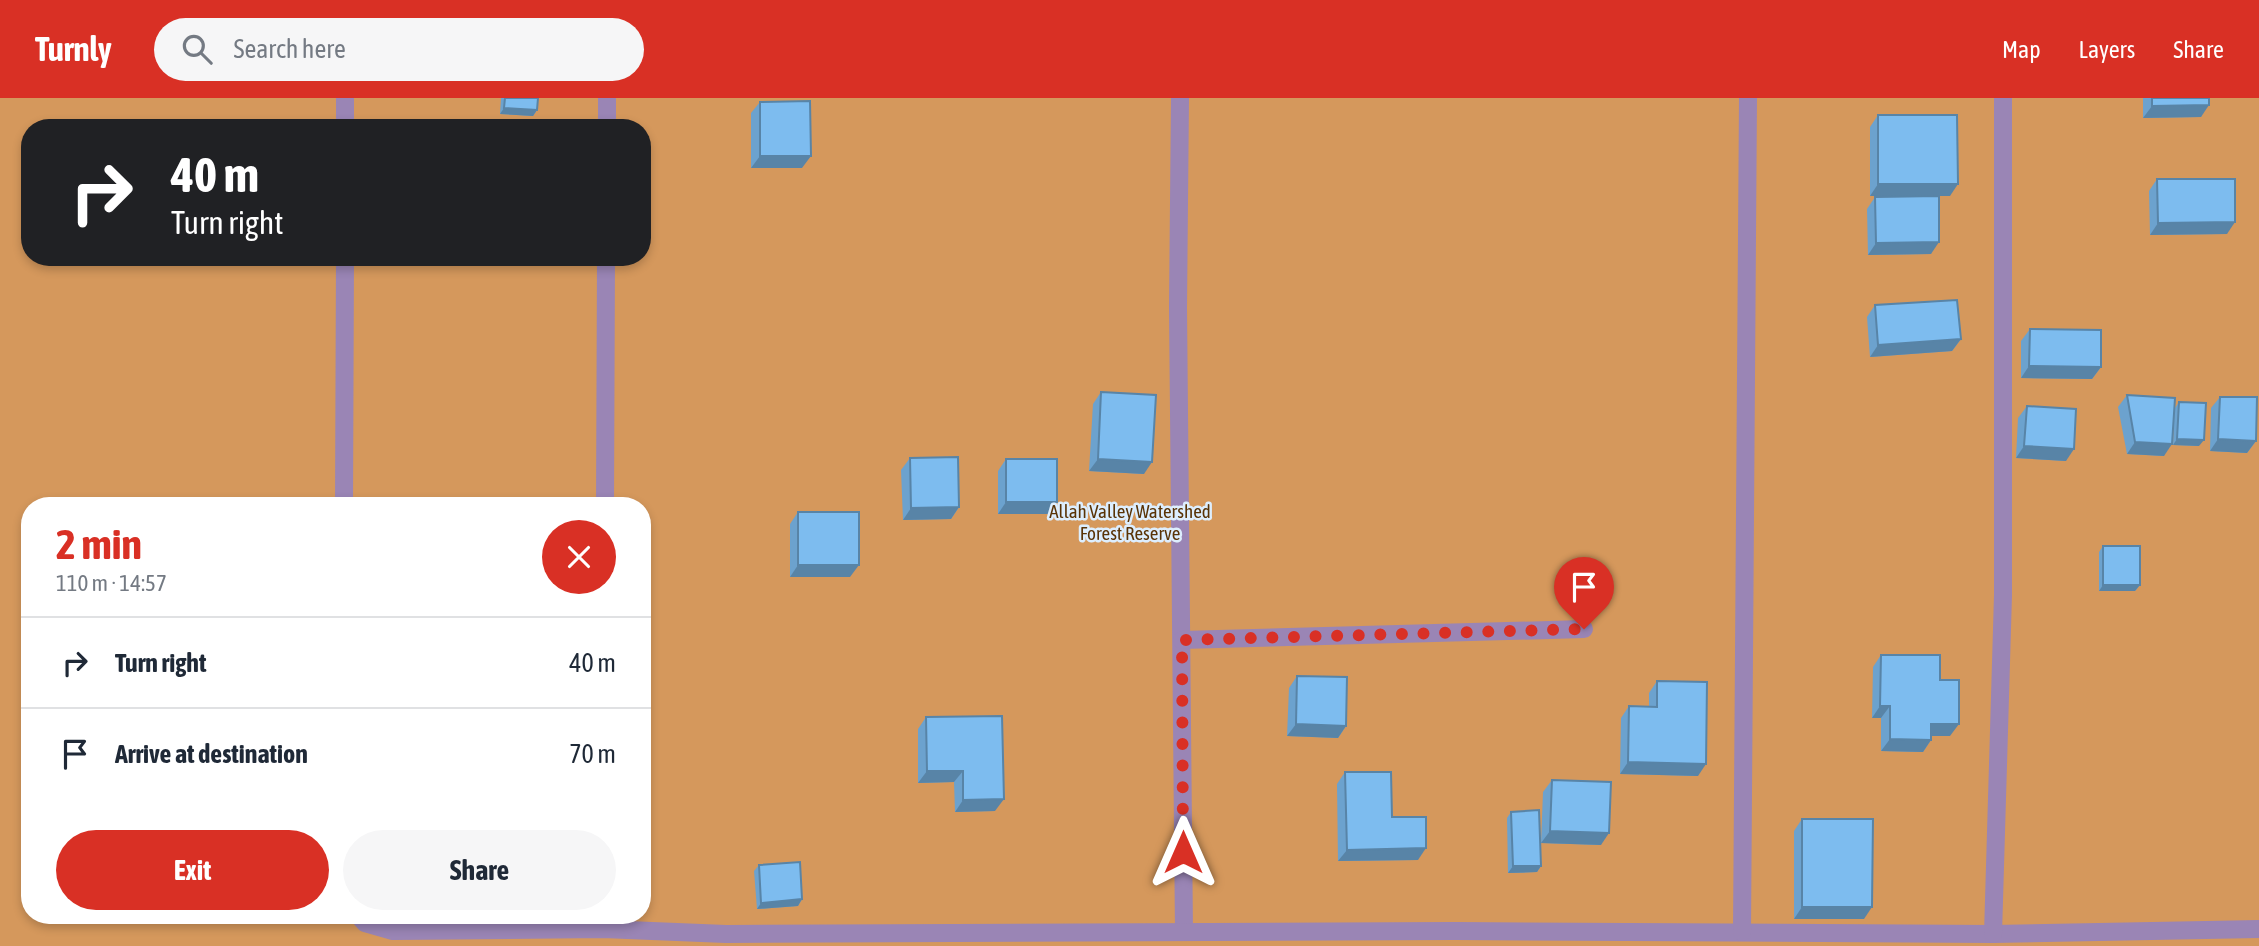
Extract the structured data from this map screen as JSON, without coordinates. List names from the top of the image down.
{
  "parks": ["Allah Valley Watershed Forest Reserve"],
  "page": {
    "header": "Turnly",
    "search": "Search here",
    "nav": ["Map", "Layers", "Share"],
    "turn": ["40 m", "Turn right"],
    "heading": ["2 min", "110 m · 14:57"],
    "list": [
      {
        "name": "Turn right",
        "value": "40 m"
      },
      {
        "name": "Arrive at destination",
        "value": "70 m"
      }
    ],
    "buttons": ["Exit", "Share"]
  }
}
